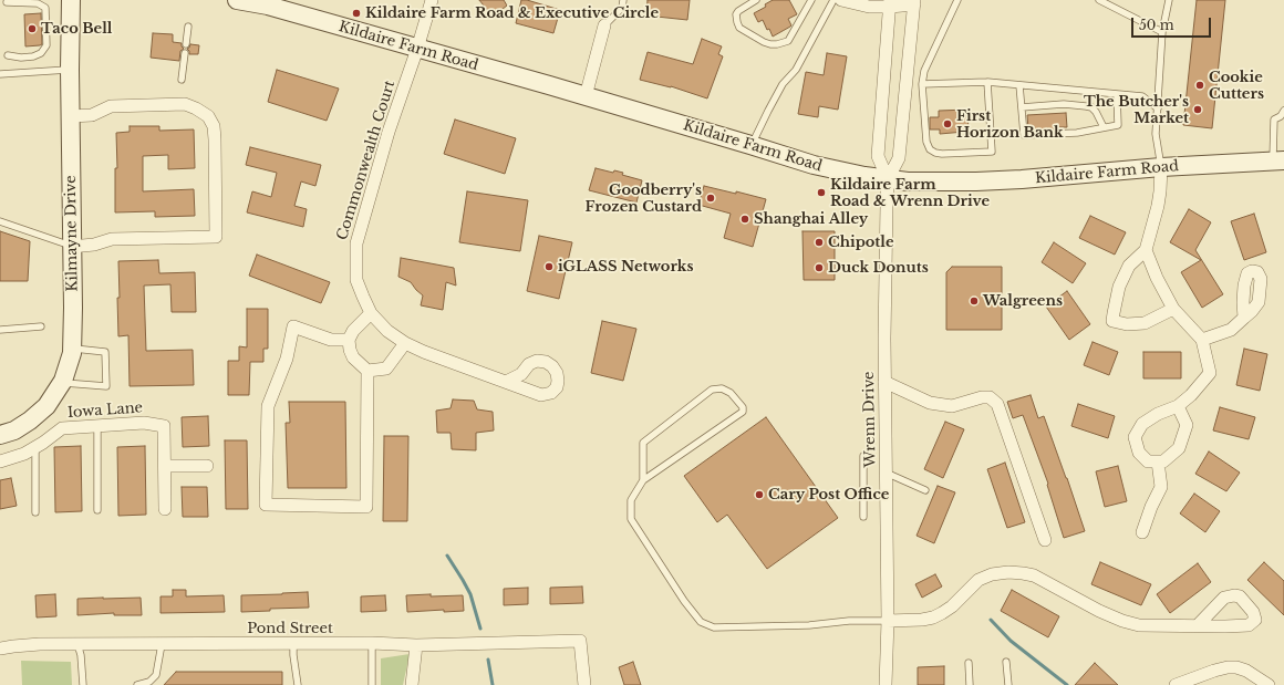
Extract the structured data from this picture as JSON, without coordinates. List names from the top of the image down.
{
  "streets": {
    "main road": ["Kildaire Farm Road", "Kilmayne Drive"],
    "street": [
      "Commonwealth Court",
      "Iowa Lane",
      "Wrenn Drive",
      "Pond Street"
    ]
  },
  "crossings": [
    ["Kildaire Farm Road", "Commonwealth Court"],
    ["Kildaire Farm Road", "Wrenn Drive"]
  ],
  "places": [
    "Kildaire Farm Road & Executive Circle",
    "Taco Bell",
    "Cookie Cutters",
    "The Butcher's Market",
    "First Horizon Bank",
    "Kildaire Farm Road & Wrenn Drive",
    "Goodberry's Frozen Custard",
    "Shanghai Alley",
    "Chipotle",
    "iGLASS Networks",
    "Duck Donuts",
    "Walgreens",
    "Cary Post Office"
  ],
  "scale_bar": "50 m"
}
